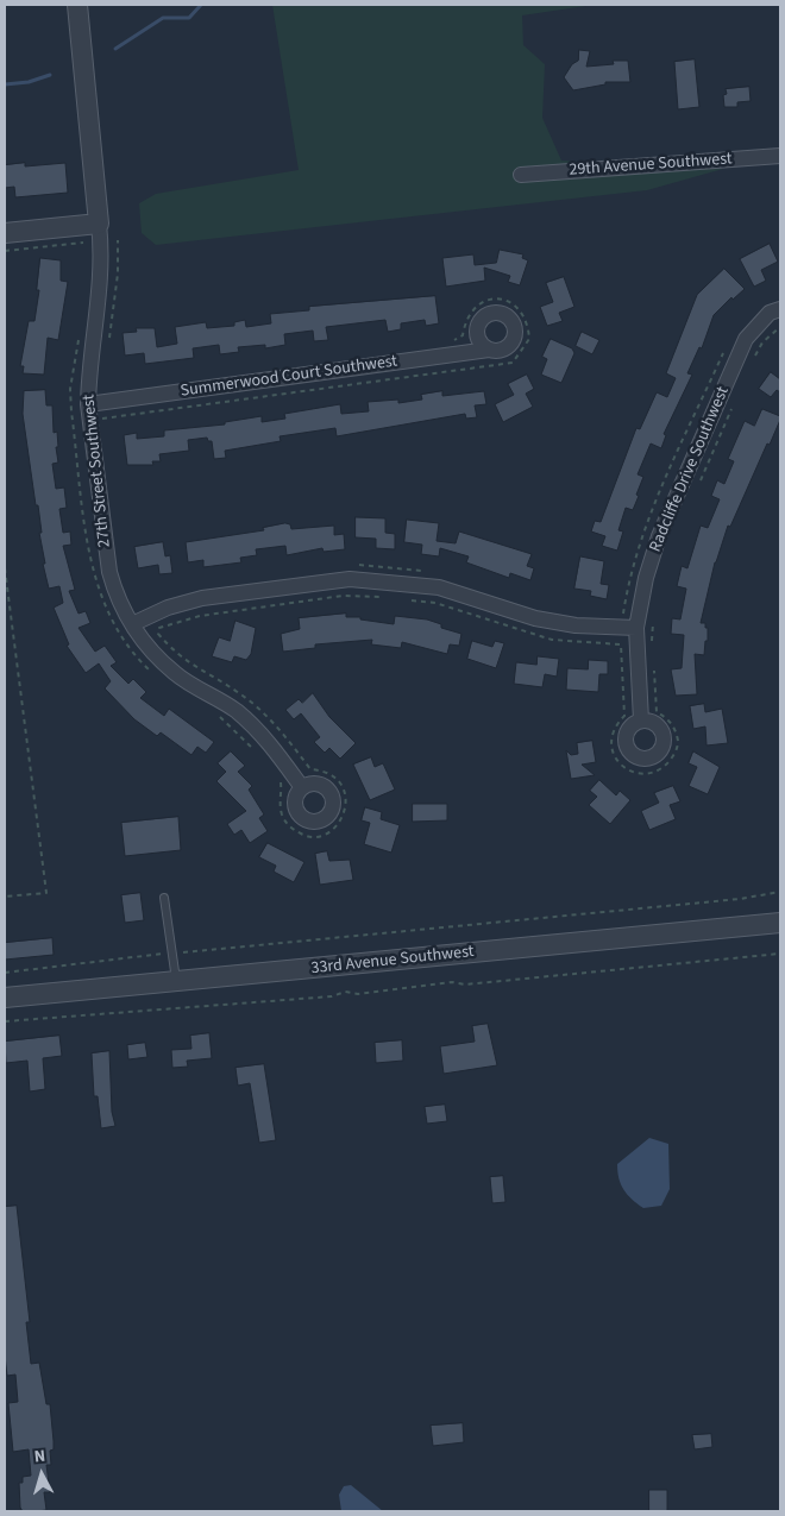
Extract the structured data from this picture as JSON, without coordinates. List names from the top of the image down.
{
  "streets": {
    "street": [
      "29th Avenue Southwest",
      "Summerwood Court Southwest",
      "Radcliffe Drive Southwest",
      "27th Street Southwest",
      "33rd Avenue Southwest"
    ]
  },
  "crossings": [
    ["Summerwood Court Southwest", "27th Street Southwest"]
  ],
  "north": "top"
}
